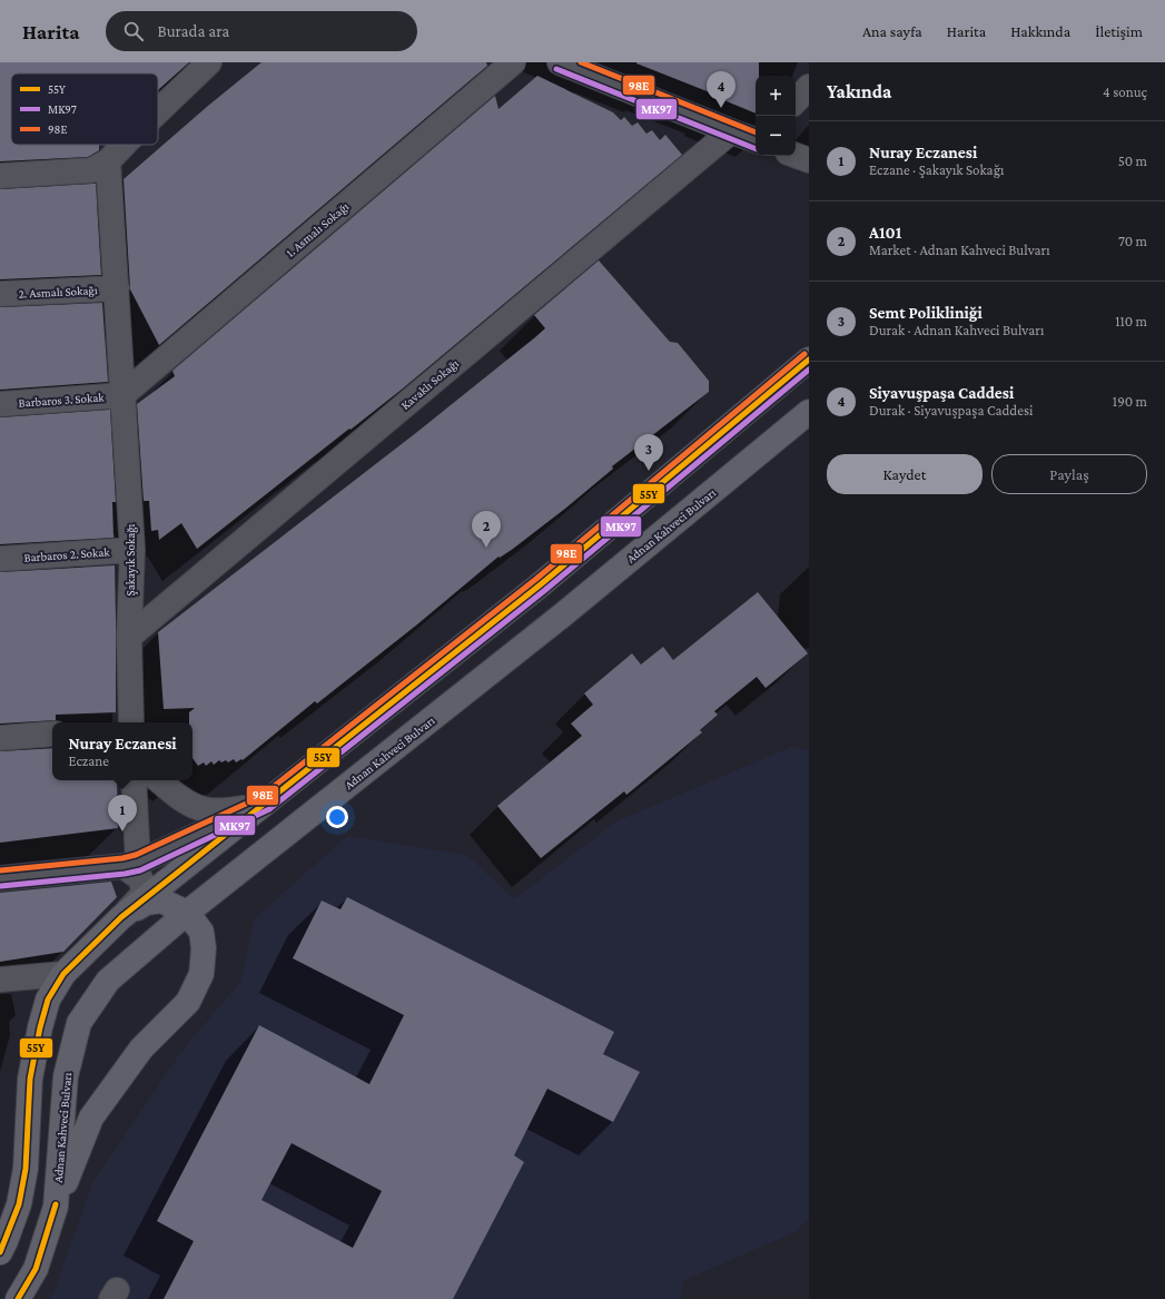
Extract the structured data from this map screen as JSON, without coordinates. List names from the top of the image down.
{
  "streets": {
    "main road": ["Adnan Kahveci Bulvarı"],
    "street": [
      "1. Asmalı Sokağı",
      "2. Asmalı Sokağı",
      "Kavaklı Sokağı",
      "Barbaros 3. Sokak",
      "Barbaros 2. Sokak",
      "Şakayık Sokağı"
    ]
  },
  "crossings": [
    ["1. Asmalı Sokağı", "Barbaros 3. Sokak"],
    ["1. Asmalı Sokağı", "Şakayık Sokağı"],
    ["2. Asmalı Sokağı", "Şakayık Sokağı"],
    ["Kavaklı Sokağı", "Şakayık Sokağı"],
    ["Barbaros 3. Sokak", "Şakayık Sokağı"],
    ["Barbaros 2. Sokak", "Şakayık Sokağı"]
  ],
  "lines": ["transit line 98E", "transit line MK97", "transit line 55Y"],
  "legend": ["55Y", "MK97", "98E"],
  "page": {
    "header": "Harita",
    "search": "Burada ara",
    "nav": [
      "Ana sayfa",
      "Harita",
      "Hakkında",
      "İletişim"
    ],
    "heading": ["Yakında", "4 sonuç"],
    "pins": [
      "4",
      "3",
      "2",
      "1"
    ],
    "map_buttons": ["+", "−"],
    "list": [
      {
        "mark": "1",
        "name": "Nuray Eczanesi",
        "note": "Eczane · Şakayık Sokağı",
        "value": "50 m"
      },
      {
        "mark": "2",
        "name": "A101",
        "note": "Market · Adnan Kahveci Bulvarı",
        "value": "70 m"
      },
      {
        "mark": "3",
        "name": "Semt Polikliniği",
        "note": "Durak · Adnan Kahveci Bulvarı",
        "value": "110 m"
      },
      {
        "mark": "4",
        "name": "Siyavuşpaşa Caddesi",
        "note": "Durak · Siyavuşpaşa Caddesi",
        "value": "190 m"
      }
    ],
    "buttons": ["Kaydet", "Paylaş"],
    "popup": ["Nuray Eczanesi", "Eczane"]
  }
}
